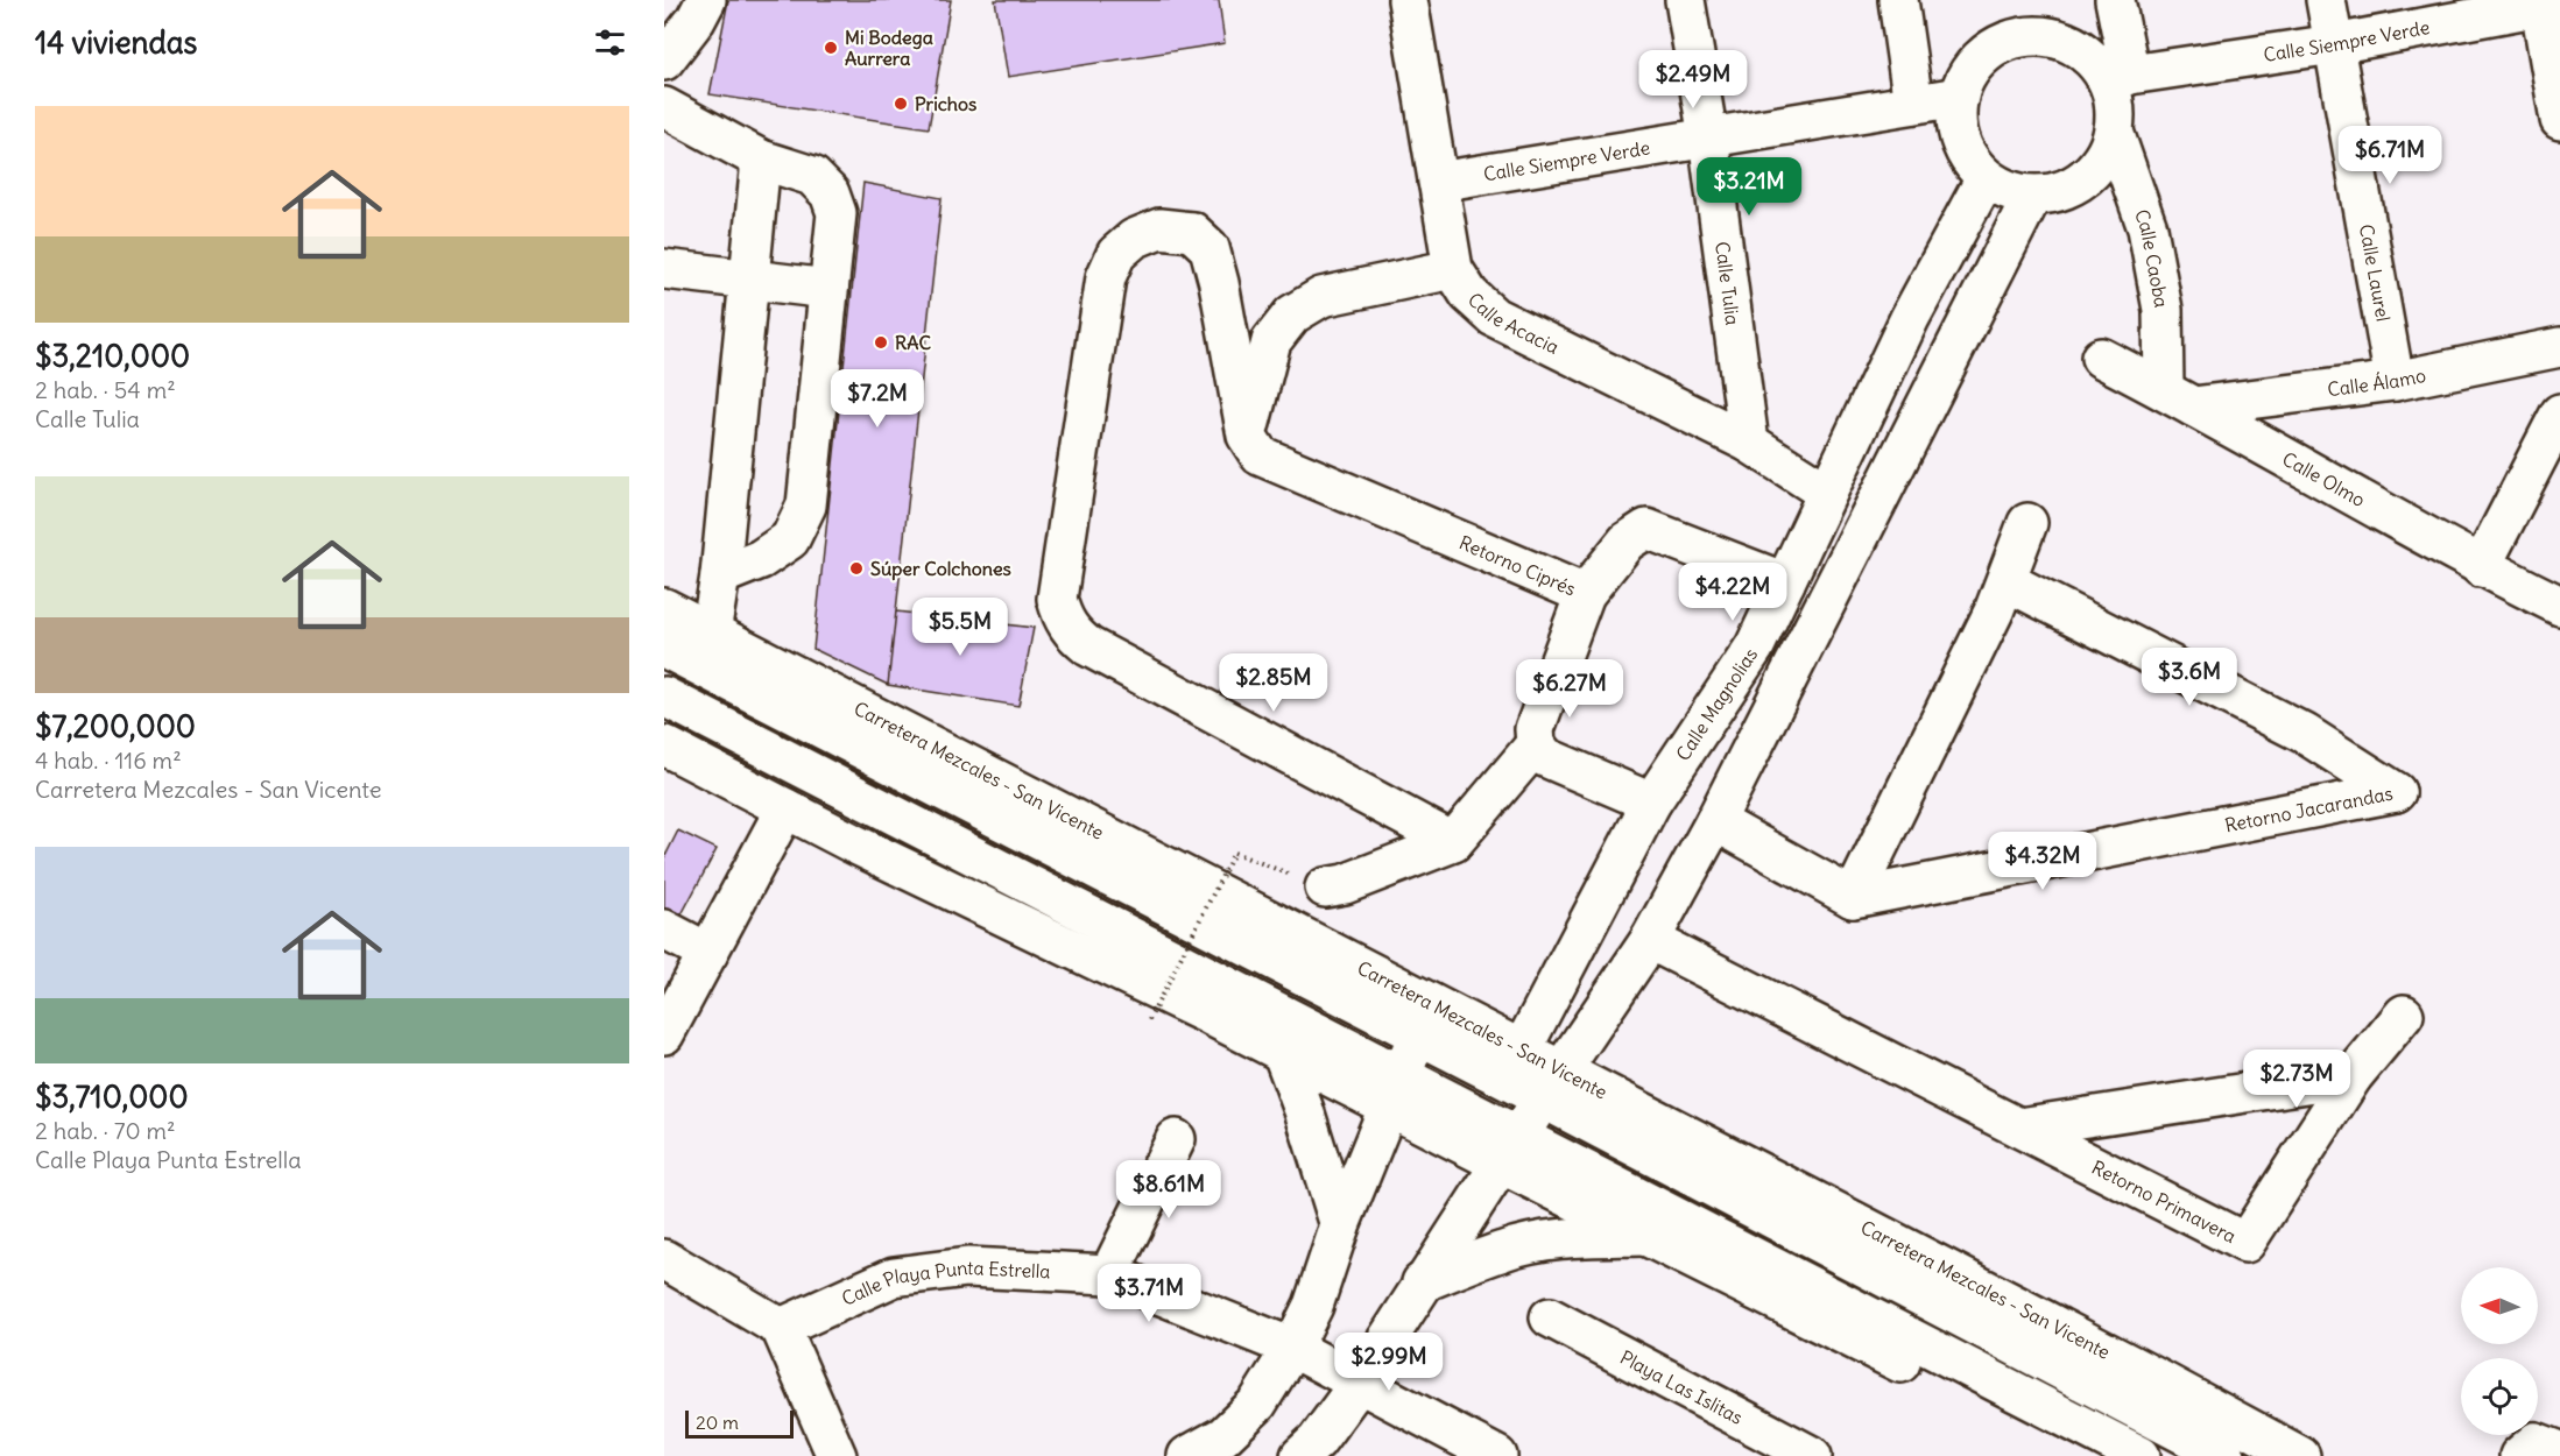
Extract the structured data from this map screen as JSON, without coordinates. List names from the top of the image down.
{
  "streets": {
    "street": [
      "Calle Siempre Verde",
      "Calle Caoba",
      "Calle Laurel",
      "Calle Tulia",
      "Calle Acacia",
      "Calle Álamo",
      "Calle Olmo",
      "Retorno Ciprés",
      "Calle Magnolias",
      "Carretera Mezcales - San Vicente",
      "Retorno Jacarandas",
      "Retorno Primavera",
      "Calle Playa Punta Estrella",
      "Playa Las Islitas"
    ]
  },
  "crossings": [
    ["Calle Siempre Verde", "Calle Caoba"],
    ["Calle Siempre Verde", "Calle Laurel"],
    ["Calle Siempre Verde", "Calle Tulia"],
    ["Calle Siempre Verde", "Calle Acacia"],
    ["Calle Siempre Verde", "Calle Magnolias"],
    ["Calle Caoba", "Calle Álamo"],
    ["Calle Caoba", "Calle Olmo"],
    ["Calle Caoba", "Calle Magnolias"],
    ["Calle Laurel", "Calle Álamo"],
    ["Calle Tulia", "Calle Acacia"],
    ["Calle Acacia", "Calle Magnolias"],
    ["Calle Álamo", "Calle Olmo"],
    ["Calle Magnolias", "Carretera Mezcales - San Vicente"]
  ],
  "places": [
    "Mi Bodega Aurrera",
    "Prichos",
    "RAC",
    "Súper Colchones"
  ],
  "scale_bar": "20 m",
  "north": "left",
  "page": {
    "heading": "14 viviendas",
    "price": [
      "$2.49M",
      "$6.71M",
      "$3.21M",
      "$7.2M",
      "$4.22M",
      "$5.5M",
      "$3.6M",
      "$2.85M",
      "$6.27M",
      "$4.32M",
      "$2.73M",
      "$8.61M",
      "$3.71M",
      "$2.99M"
    ],
    "list": [
      {
        "name": "$3,210,000",
        "note": "2 hab. · 54 m² · Calle Tulia"
      },
      {
        "name": "$7,200,000",
        "note": "4 hab. · 116 m² · Carretera Mezcales - San Vicente"
      },
      {
        "name": "$3,710,000",
        "note": "2 hab. · 70 m² · Calle Playa Punta Estrella"
      }
    ],
    "scale": "20 m"
  }
}
